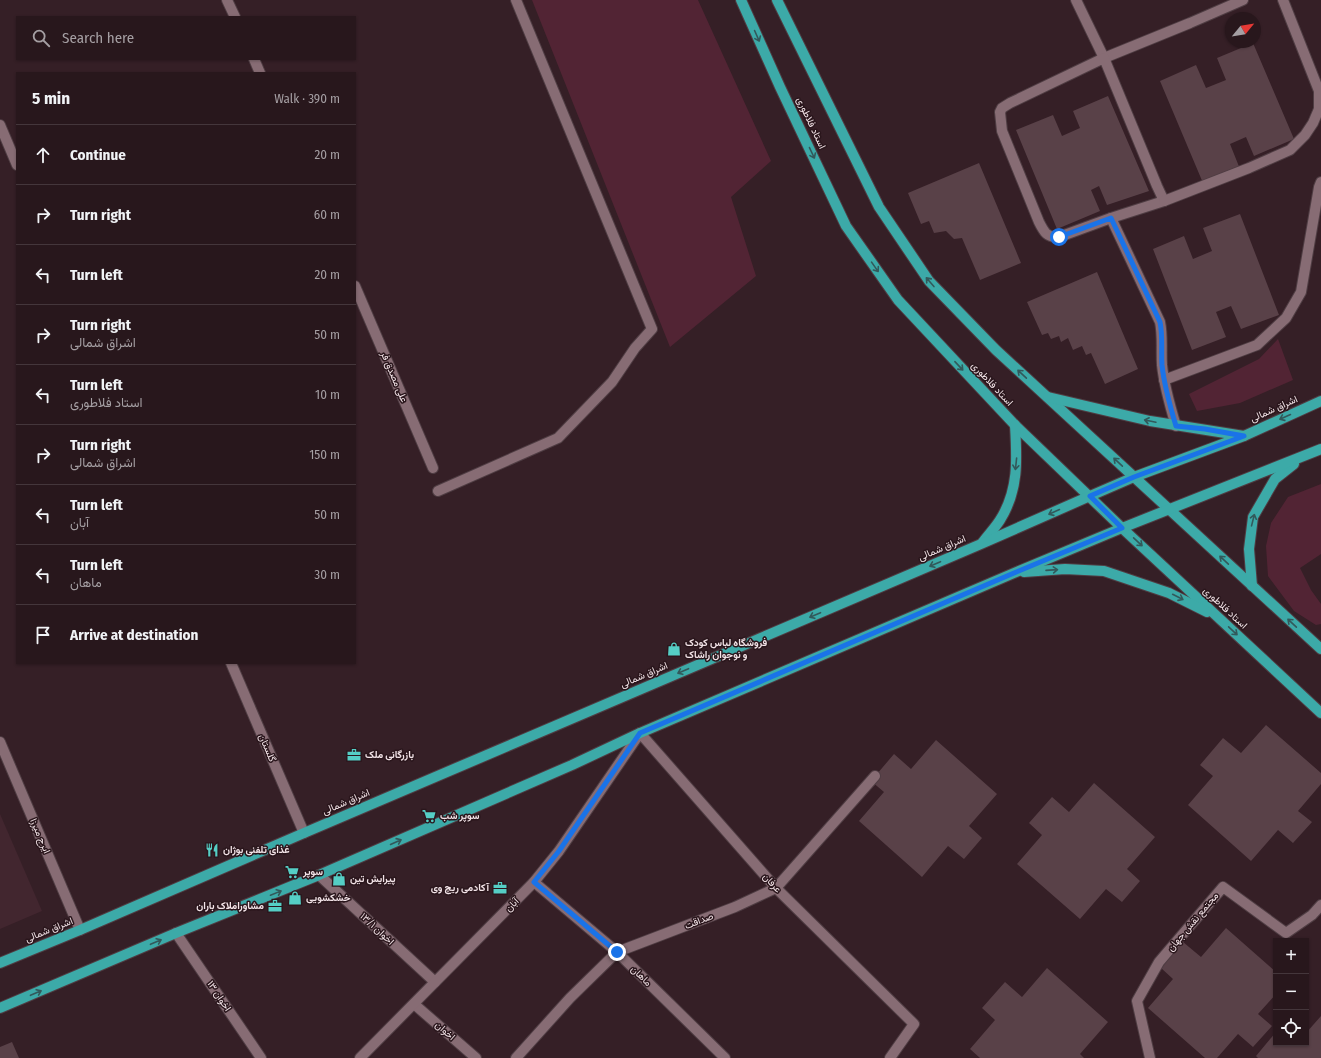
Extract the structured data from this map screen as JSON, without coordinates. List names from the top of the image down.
{
  "streets": {
    "main road": ["استاد فلاطوری", "اشراق شمالی"],
    "street": [
      "علی مصدق فر",
      "گلستان",
      "ایرج میرزا",
      "عرفان",
      "آبان",
      "صداقت",
      "مجتمع نقش جهان",
      "اخوان ۱۳/۱",
      "ماهان",
      "اخوان ۱۳",
      "اخوان"
    ]
  },
  "crossings": [
    ["استاد فلاطوری", "اشراق شمالی"],
    ["اشراق شمالی", "گلستان"],
    ["اشراق شمالی", "ایرج میرزا"],
    ["عرفان", "آبان"],
    ["عرفان", "صداقت"],
    ["آبان", "اخوان ۱۳/۱"],
    ["آبان", "ماهان"],
    ["آبان", "اخوان"],
    ["صداقت", "ماهان"]
  ],
  "places": {
    "shop": ["فروشگاه لباس کودک و نوجوان راشاک", "پیرایش تین", "خشکشویی"],
    "office": ["بازرگانی ملک", "آکادمی ریچ وی", "مشاوراملاک باران"],
    "supermarket": ["سوپر شب", "سوپر"],
    "restaurant": ["غذای تلفنی بوژان"]
  },
  "north": "top right",
  "page": {
    "search": "Search here",
    "heading": ["5 min", "Walk · 390 m"],
    "list": [
      ["Continue", "20 m"],
      ["Turn right", "60 m"],
      ["Turn left", "20 m"],
      ["Turn right", "اشراق شمالی", "50 m"],
      ["Turn left", "استاد فلاطوری", "10 m"],
      ["Turn right", "اشراق شمالی", "150 m"],
      ["Turn left", "آبان", "50 m"],
      ["Turn left", "ماهان", "30 m"],
      "Arrive at destination"
    ],
    "map_buttons": ["+", "−"]
  }
}
